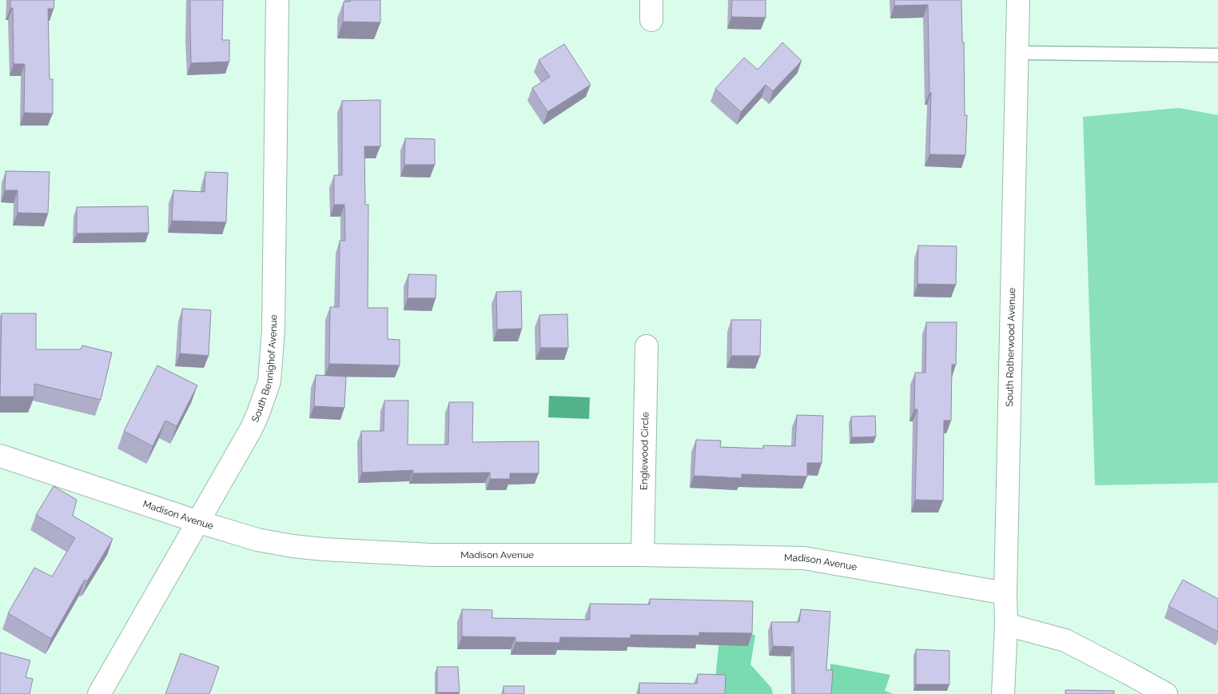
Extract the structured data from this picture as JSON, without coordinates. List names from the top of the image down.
{
  "streets": {
    "street": [
      "South Rotherwood Avenue",
      "South Bennighof Avenue",
      "Englewood Circle",
      "Madison Avenue"
    ]
  },
  "crossings": [
    ["South Rotherwood Avenue", "Madison Avenue"],
    ["South Bennighof Avenue", "Madison Avenue"],
    ["Englewood Circle", "Madison Avenue"]
  ]
}
